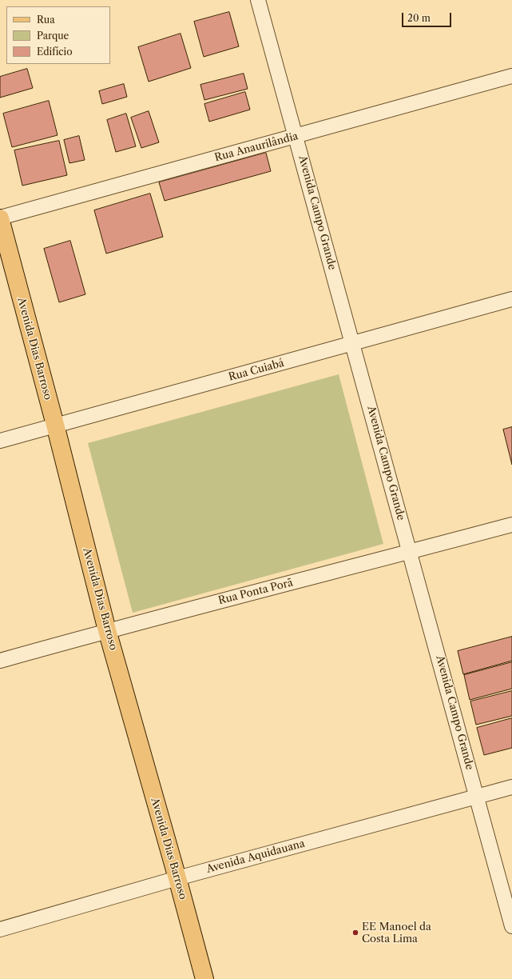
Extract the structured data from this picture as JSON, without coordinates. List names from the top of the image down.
{
  "streets": {
    "main road": ["Avenida Dias Barroso"],
    "street": [
      "Rua Anaurilândia",
      "Avenida Campo Grande",
      "Rua Cuiabá",
      "Rua Ponta Porã",
      "Avenida Aquidauana"
    ]
  },
  "crossings": [
    ["Rua Anaurilândia", "Avenida Campo Grande"],
    ["Rua Anaurilândia", "Avenida Dias Barroso"],
    ["Avenida Campo Grande", "Rua Cuiabá"],
    ["Avenida Campo Grande", "Rua Ponta Porã"],
    ["Avenida Campo Grande", "Avenida Aquidauana"],
    ["Avenida Dias Barroso", "Rua Cuiabá"],
    ["Avenida Dias Barroso", "Rua Ponta Porã"],
    ["Avenida Dias Barroso", "Avenida Aquidauana"]
  ],
  "places": ["EE Manoel da Costa Lima"],
  "legend": ["Rua", "Parque", "Edifício"],
  "scale_bar": "20 m"
}
